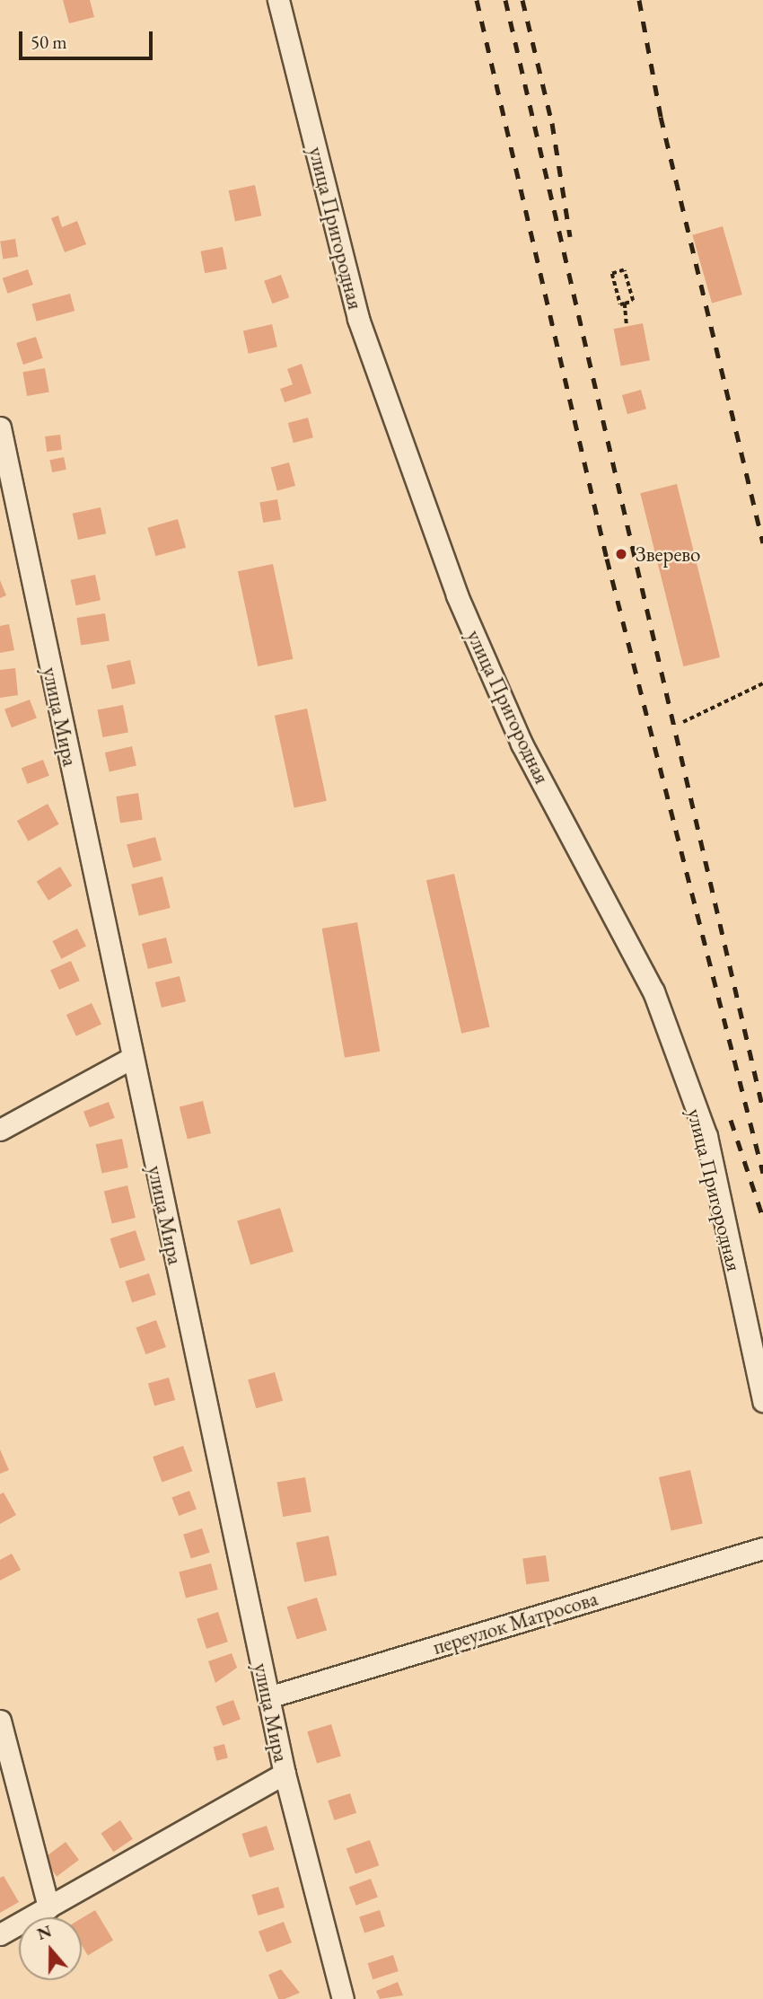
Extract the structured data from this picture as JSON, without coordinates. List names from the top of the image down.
{
  "streets": {
    "street": ["улица Пригородная", "улица Мира", "переулок Матросова"]
  },
  "crossings": [
    ["улица Мира", "переулок Матросова"]
  ],
  "places": ["Зверево"],
  "scale_bar": "50 m",
  "north": "top"
}
